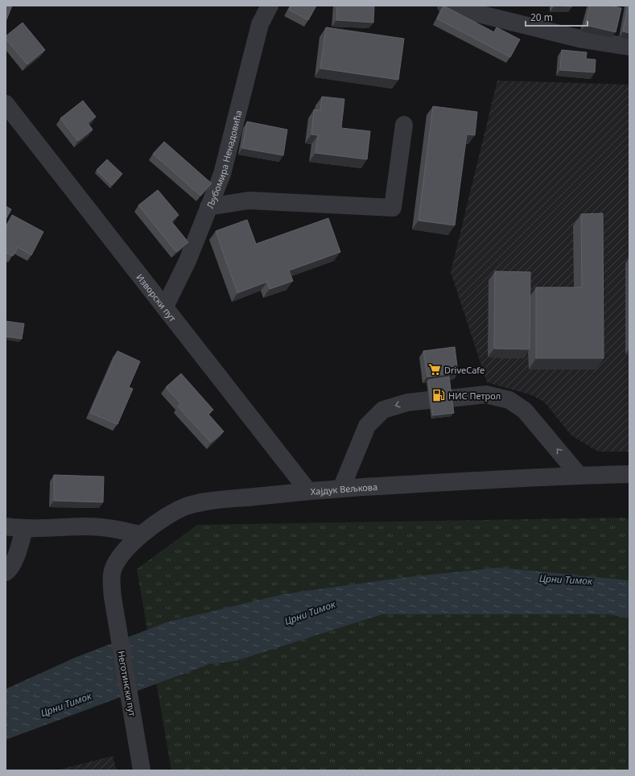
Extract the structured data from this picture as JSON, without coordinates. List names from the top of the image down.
{
  "streets": {
    "street": [
      "Љубомира Ненадовића",
      "Изворски пут",
      "Хајдук Вељкова",
      "Неготински пут"
    ]
  },
  "crossings": [
    ["Љубомира Ненадовића", "Изворски пут"],
    ["Изворски пут", "Хајдук Вељкова"],
    ["Хајдук Вељкова", "Неготински пут"]
  ],
  "water": ["Црни Тимок"],
  "places": {
    "supermarket": ["DriveCafe"],
    "fuel station": ["НИС Петрол"]
  },
  "scale_bar": "20 m"
}
